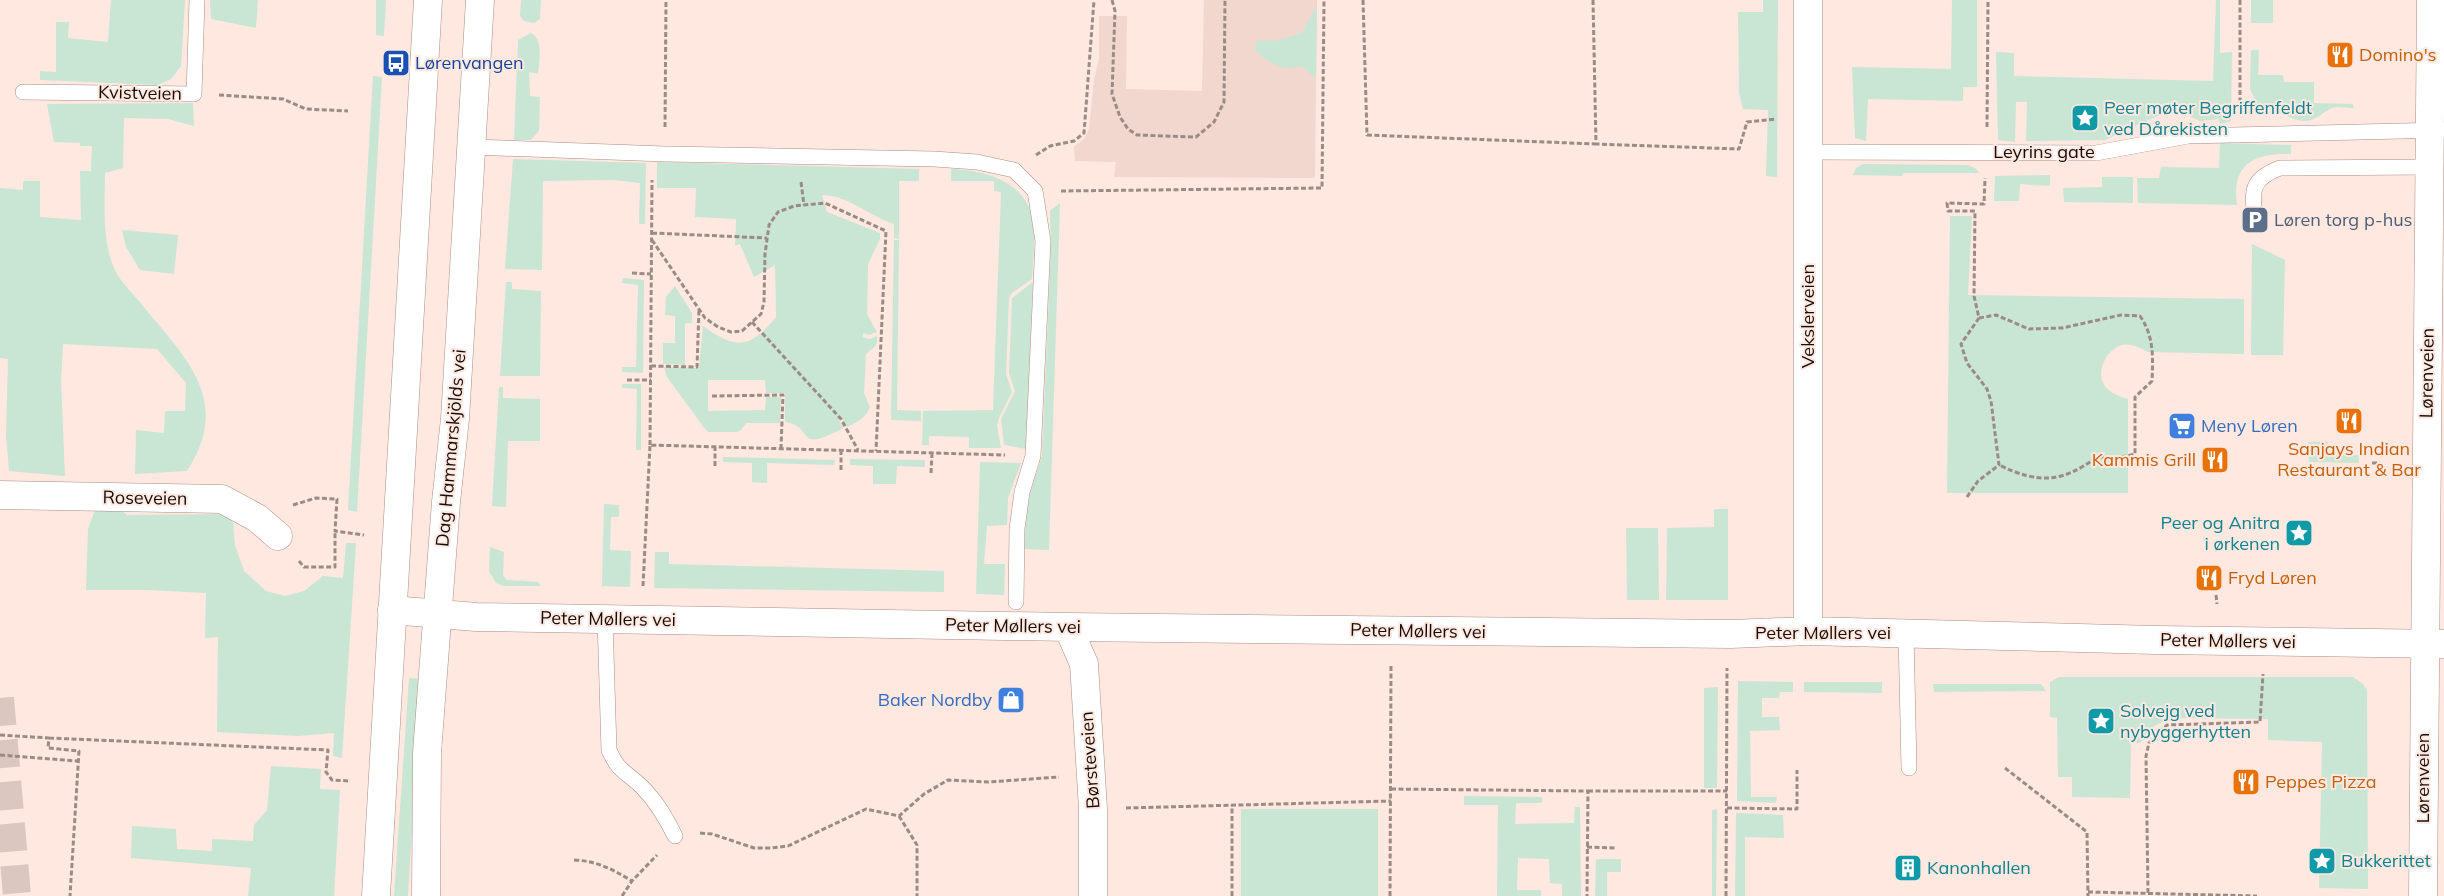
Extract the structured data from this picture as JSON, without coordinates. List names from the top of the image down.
{
  "streets": {
    "street": [
      "Vekslerveien",
      "Lørenveien",
      "Dag Hammarskjölds vei",
      "Roseveien",
      "Peter Møllers vei",
      "Børsteveien"
    ],
    "lane": ["Kvistveien", "Leyrins gate"]
  },
  "crossings": [
    ["Leyrins gate", "Vekslerveien"],
    ["Leyrins gate", "Lørenveien"],
    ["Vekslerveien", "Peter Møllers vei"],
    ["Lørenveien", "Peter Møllers vei"],
    ["Dag Hammarskjölds vei", "Peter Møllers vei"],
    ["Peter Møllers vei", "Børsteveien"]
  ],
  "places": {
    "restaurant": [
      "Domino's",
      "Sanjays Indian Restaurant & Bar",
      "Kammis Grill",
      "Fryd Løren",
      "Peppes Pizza"
    ],
    "bus stop": ["Lørenvangen"],
    "place": [
      "Peer møter Begriffenfeldt ved Dårekisten",
      "Peer og Anitra i ørkenen",
      "Solvejg ved nybyggerhytten",
      "Bukkerittet"
    ],
    "parking": ["Løren torg p-hus"],
    "supermarket": ["Meny Løren"],
    "shop": ["Baker Nordby"],
    "building": ["Kanonhallen"]
  }
}
